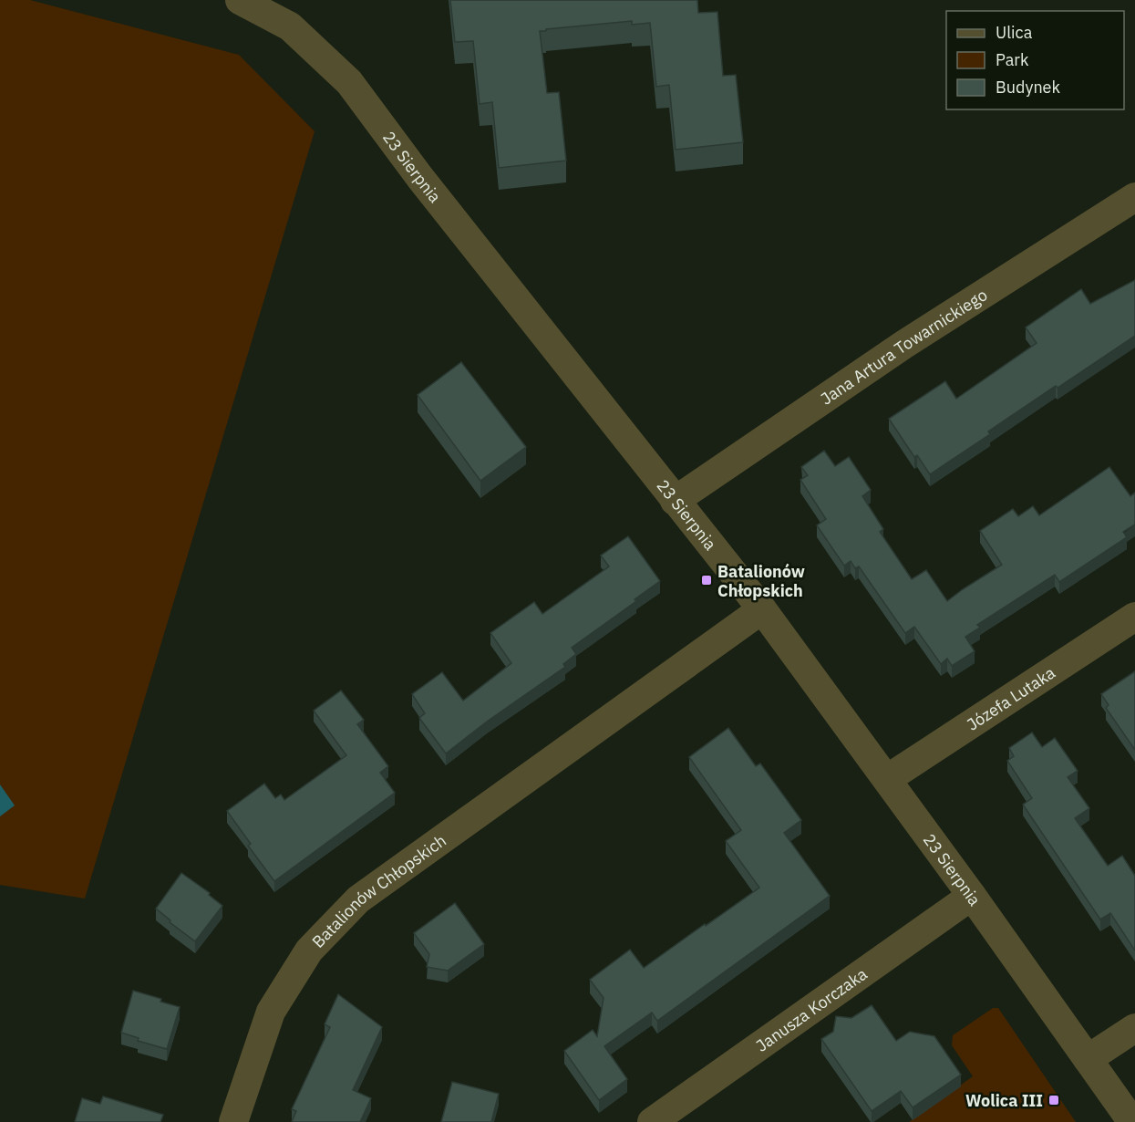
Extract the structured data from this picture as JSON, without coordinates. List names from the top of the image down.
{
  "streets": {
    "street": [
      "23 Sierpnia",
      "Jana Artura Towarnickiego",
      "Józefa Lutaka",
      "Batalionów Chłopskich",
      "Janusza Korczaka"
    ]
  },
  "crossings": [
    ["23 Sierpnia", "Jana Artura Towarnickiego"],
    ["23 Sierpnia", "Józefa Lutaka"],
    ["23 Sierpnia", "Batalionów Chłopskich"],
    ["23 Sierpnia", "Janusza Korczaka"]
  ],
  "places": {
    "transit": ["Batalionów Chłopskich", "Wolica III"]
  },
  "legend": ["Ulica", "Park", "Budynek"]
}
